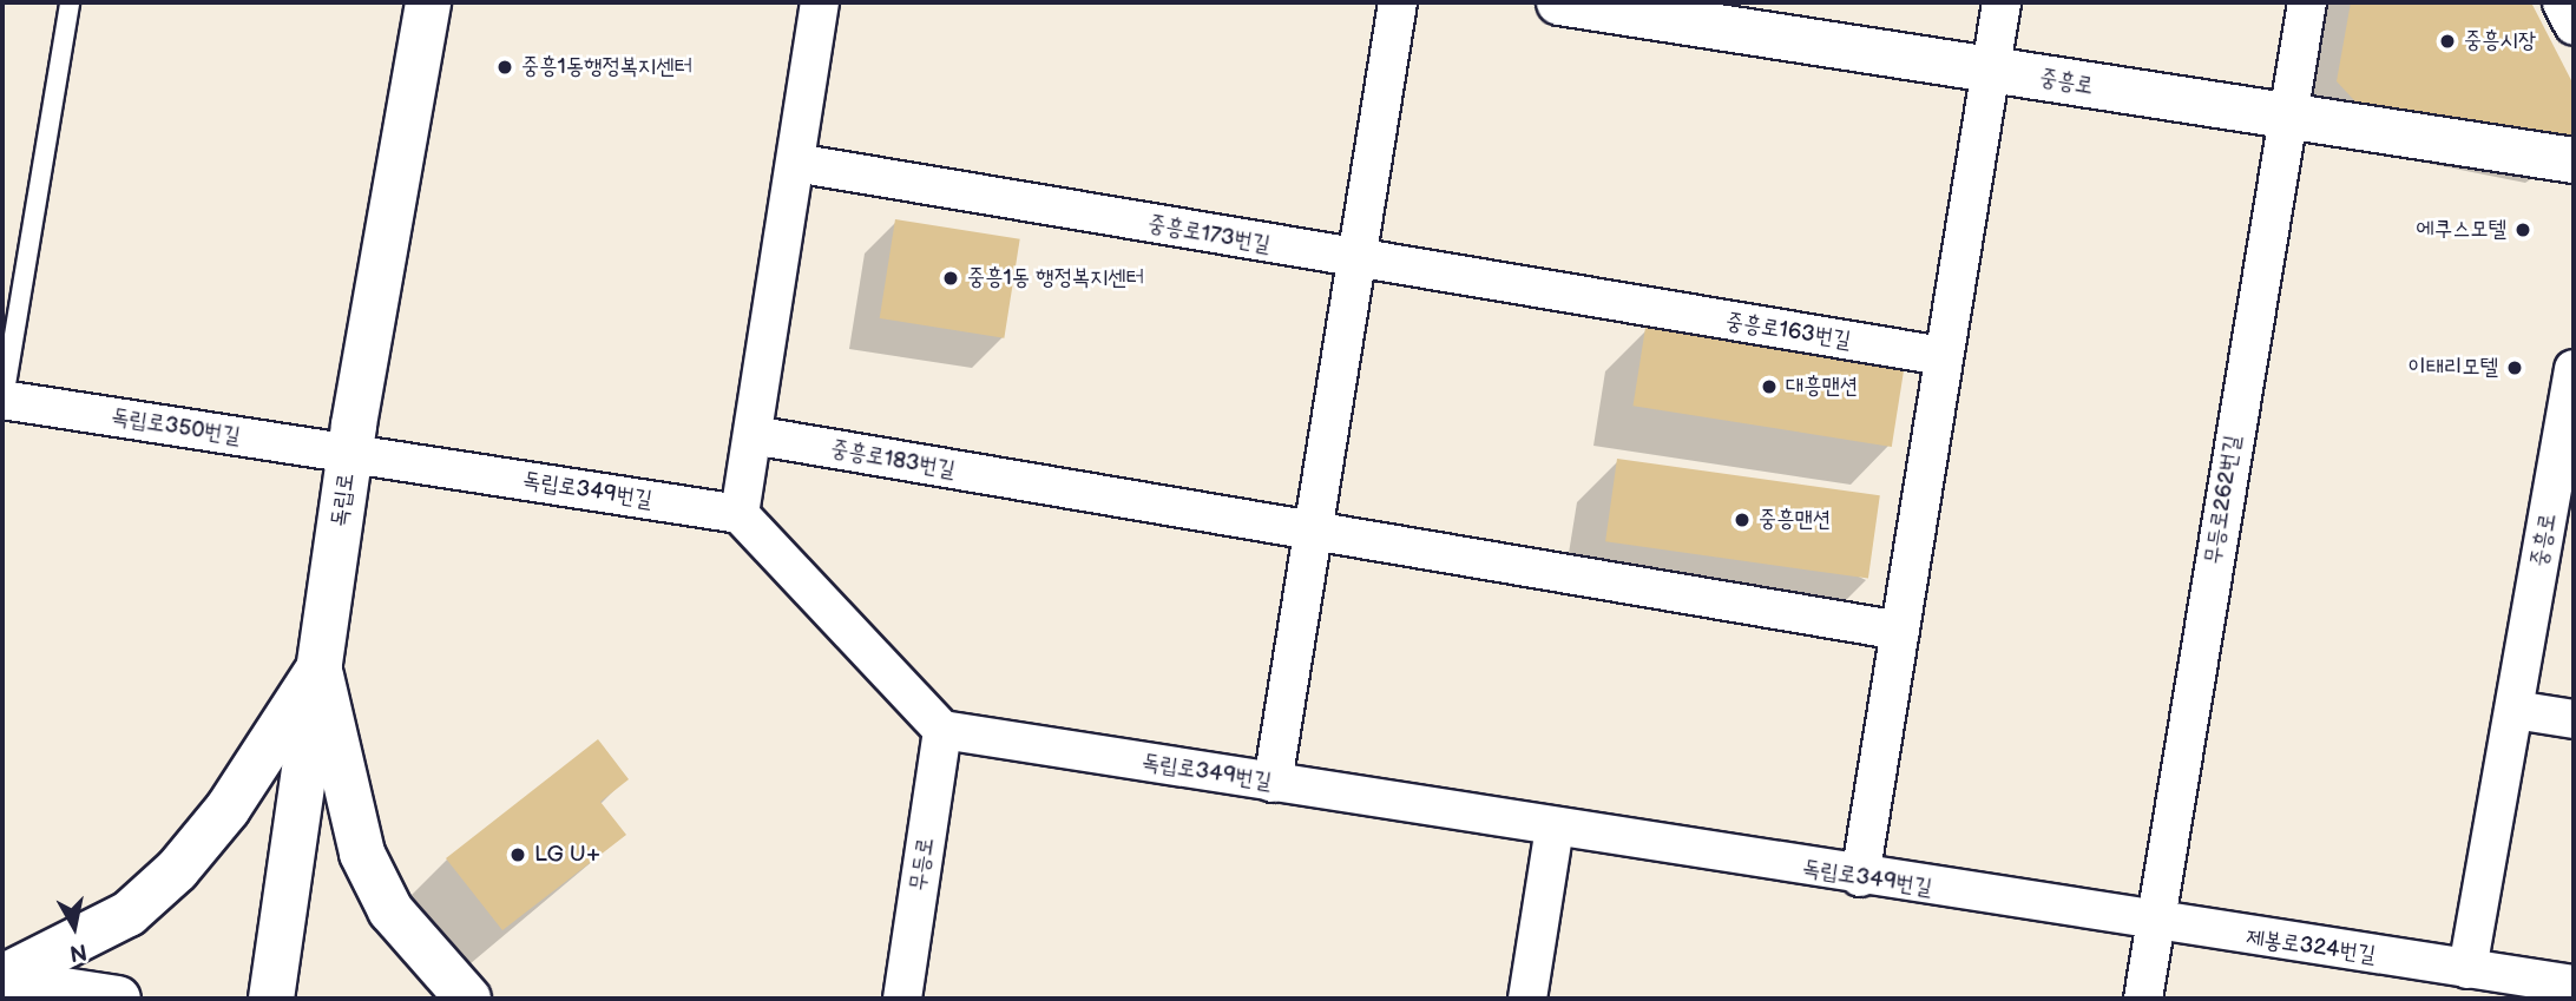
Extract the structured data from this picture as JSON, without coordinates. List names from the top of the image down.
{
  "streets": {
    "street": [
      "중흥로",
      "중흥로173번길",
      "중흥로163번길",
      "독립로350번길",
      "중흥로183번길",
      "독립로349번길",
      "독립로",
      "무등로262번길",
      "무등로",
      "제봉로324번길"
    ]
  },
  "crossings": [
    ["중흥로", "무등로262번길"],
    ["중흥로173번길", "중흥로163번길"],
    ["독립로350번길", "독립로349번길"],
    ["독립로350번길", "독립로"],
    ["독립로349번길", "독립로"],
    ["독립로349번길", "무등로262번길"],
    ["독립로349번길", "무등로"],
    ["독립로349번길", "제봉로324번길"],
    ["무등로262번길", "제봉로324번길"]
  ],
  "places": [
    "중흥시장",
    "중흥1동행정복지센터",
    "에쿠스모텔",
    "중흥1동 행정복지센터",
    "이태리모텔",
    "대흥맨션",
    "중흥맨션",
    "LG U+"
  ],
  "north": "bottom"
}
